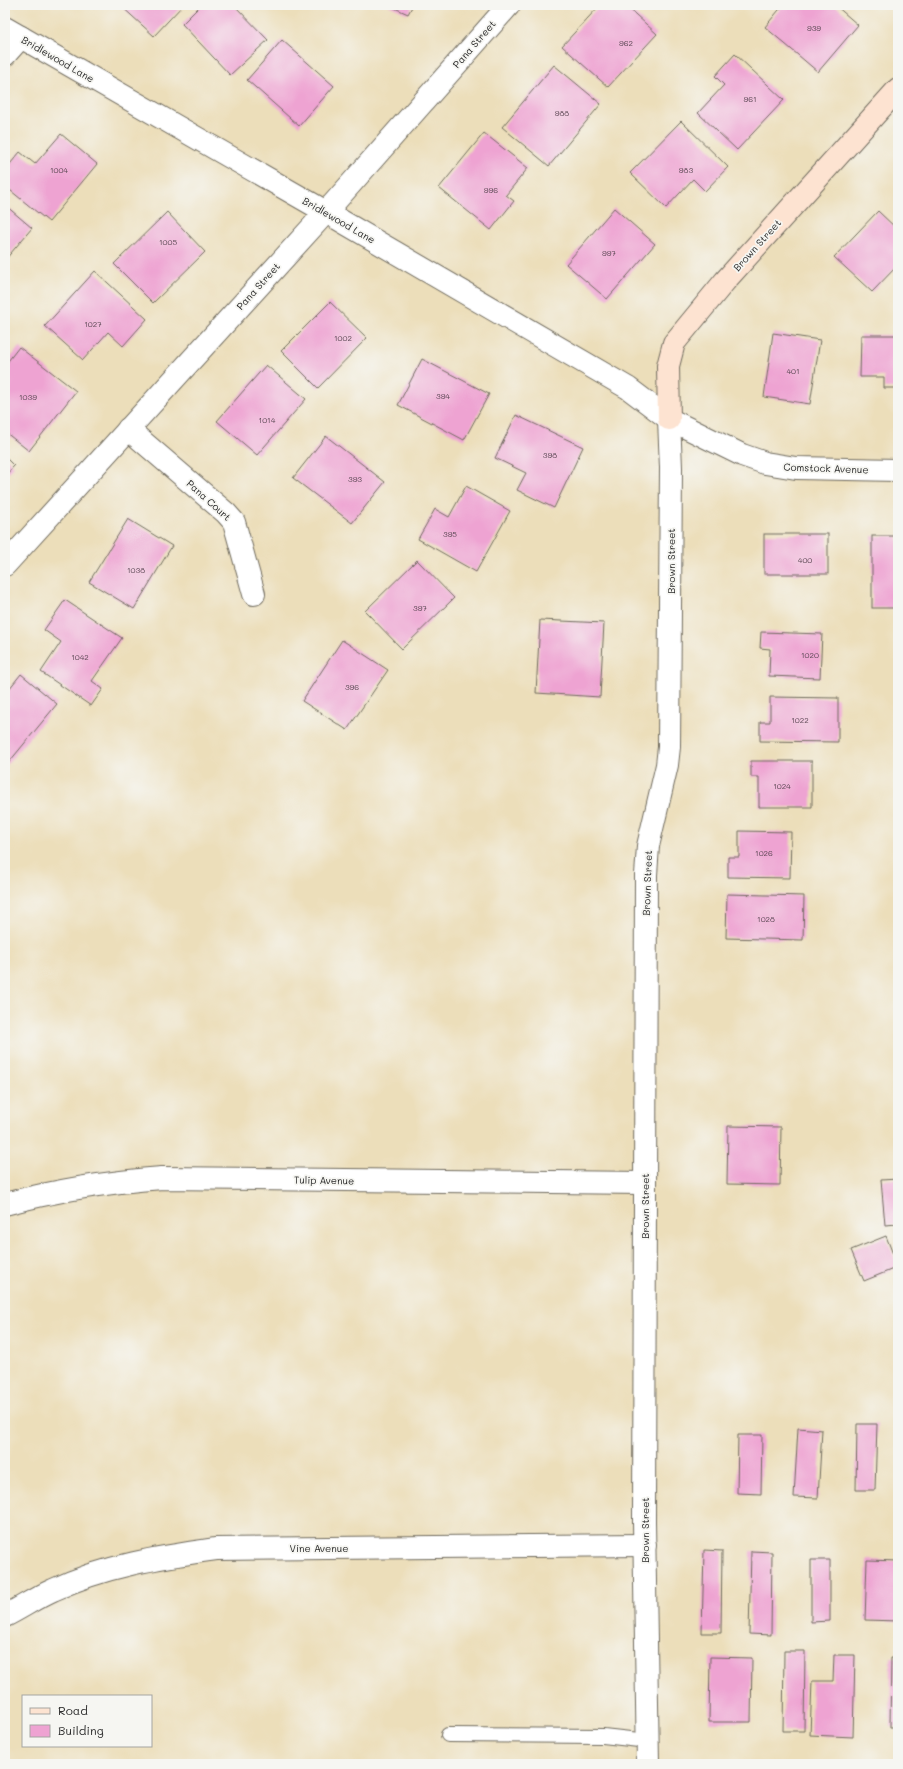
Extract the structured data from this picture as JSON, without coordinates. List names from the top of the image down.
{
  "streets": {
    "street": [
      "Pana Street",
      "Bridlewood Lane",
      "Brown Street",
      "Comstock Avenue",
      "Pana Court",
      "Tulip Avenue",
      "Vine Avenue"
    ]
  },
  "crossings": [
    ["Pana Street", "Bridlewood Lane"],
    ["Pana Street", "Pana Court"],
    ["Bridlewood Lane", "Brown Street"],
    ["Bridlewood Lane", "Comstock Avenue"],
    ["Brown Street", "Comstock Avenue"],
    ["Brown Street", "Tulip Avenue"],
    ["Brown Street", "Vine Avenue"]
  ],
  "house_numbers": [
    "939",
    "962",
    "961",
    "988",
    "1004",
    "983",
    "996",
    "1005",
    "997",
    "1027",
    "1002",
    "401",
    "394",
    "1039",
    "1014",
    "398",
    "393",
    "395",
    "400",
    "1038",
    "397",
    "1020",
    "1042",
    "396",
    "1022",
    "1024",
    "1026",
    "1028"
  ],
  "legend": ["Road", "Building"]
}
